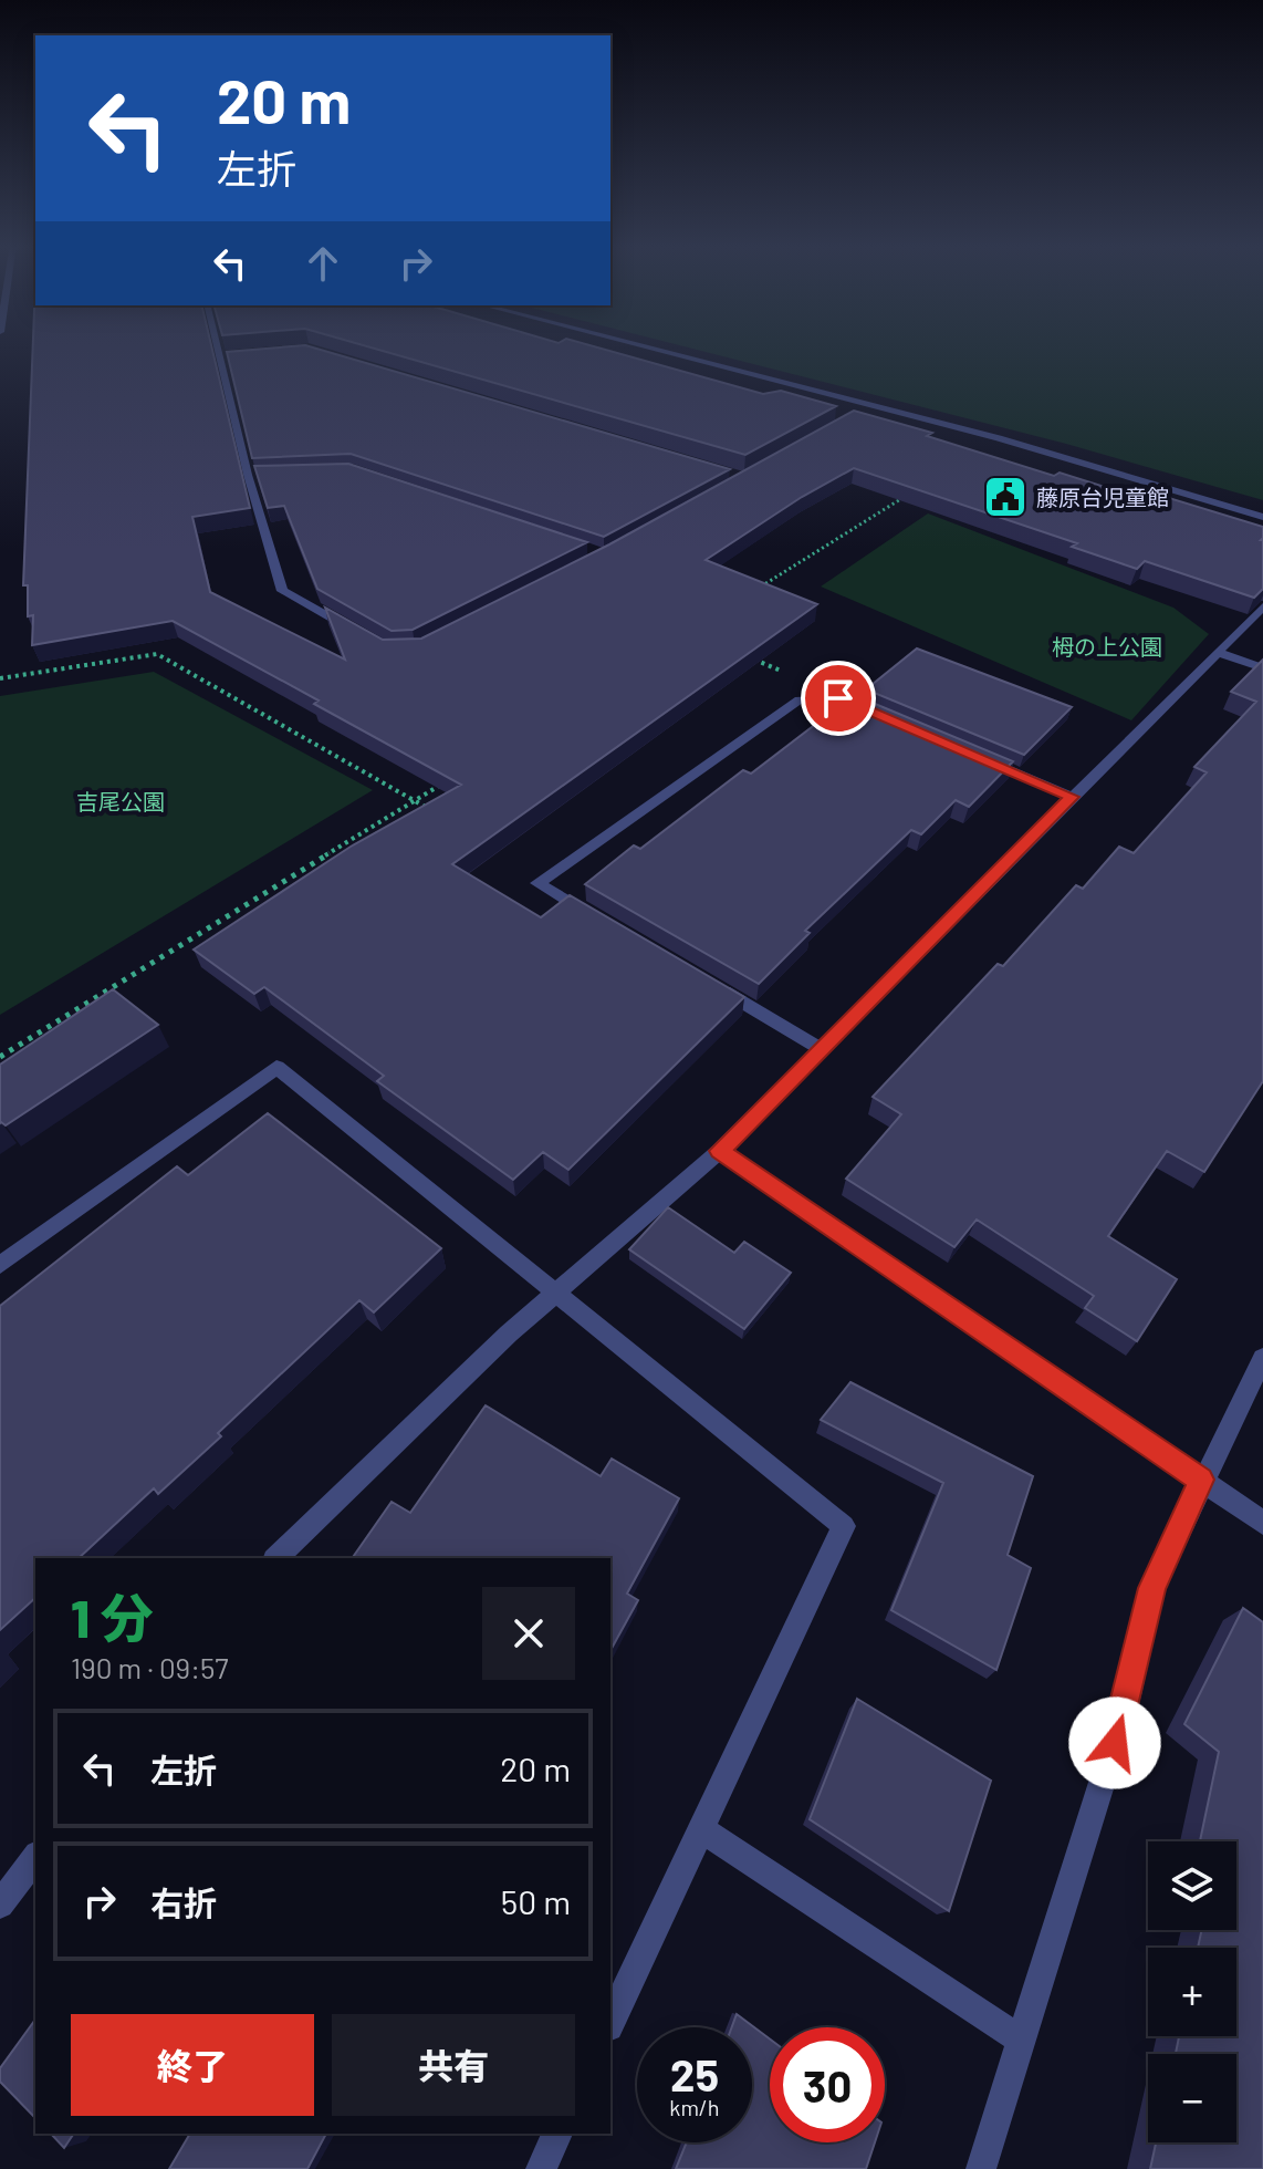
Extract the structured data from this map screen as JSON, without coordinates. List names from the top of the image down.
{
  "parks": ["栂の上公園", "吉尾公園"],
  "places": {
    "public building": ["藤原台児童館"]
  },
  "page": {
    "turn": ["20 m", "左折"],
    "heading": ["1 分", "190 m · 09:57"],
    "list": [
      {
        "name": "左折",
        "value": "20 m"
      },
      {
        "name": "右折",
        "value": "50 m"
      }
    ],
    "map_buttons": ["+", "−"],
    "buttons": ["終了", "共有"],
    "speed": "25 km/h",
    "limit": "30"
  }
}
